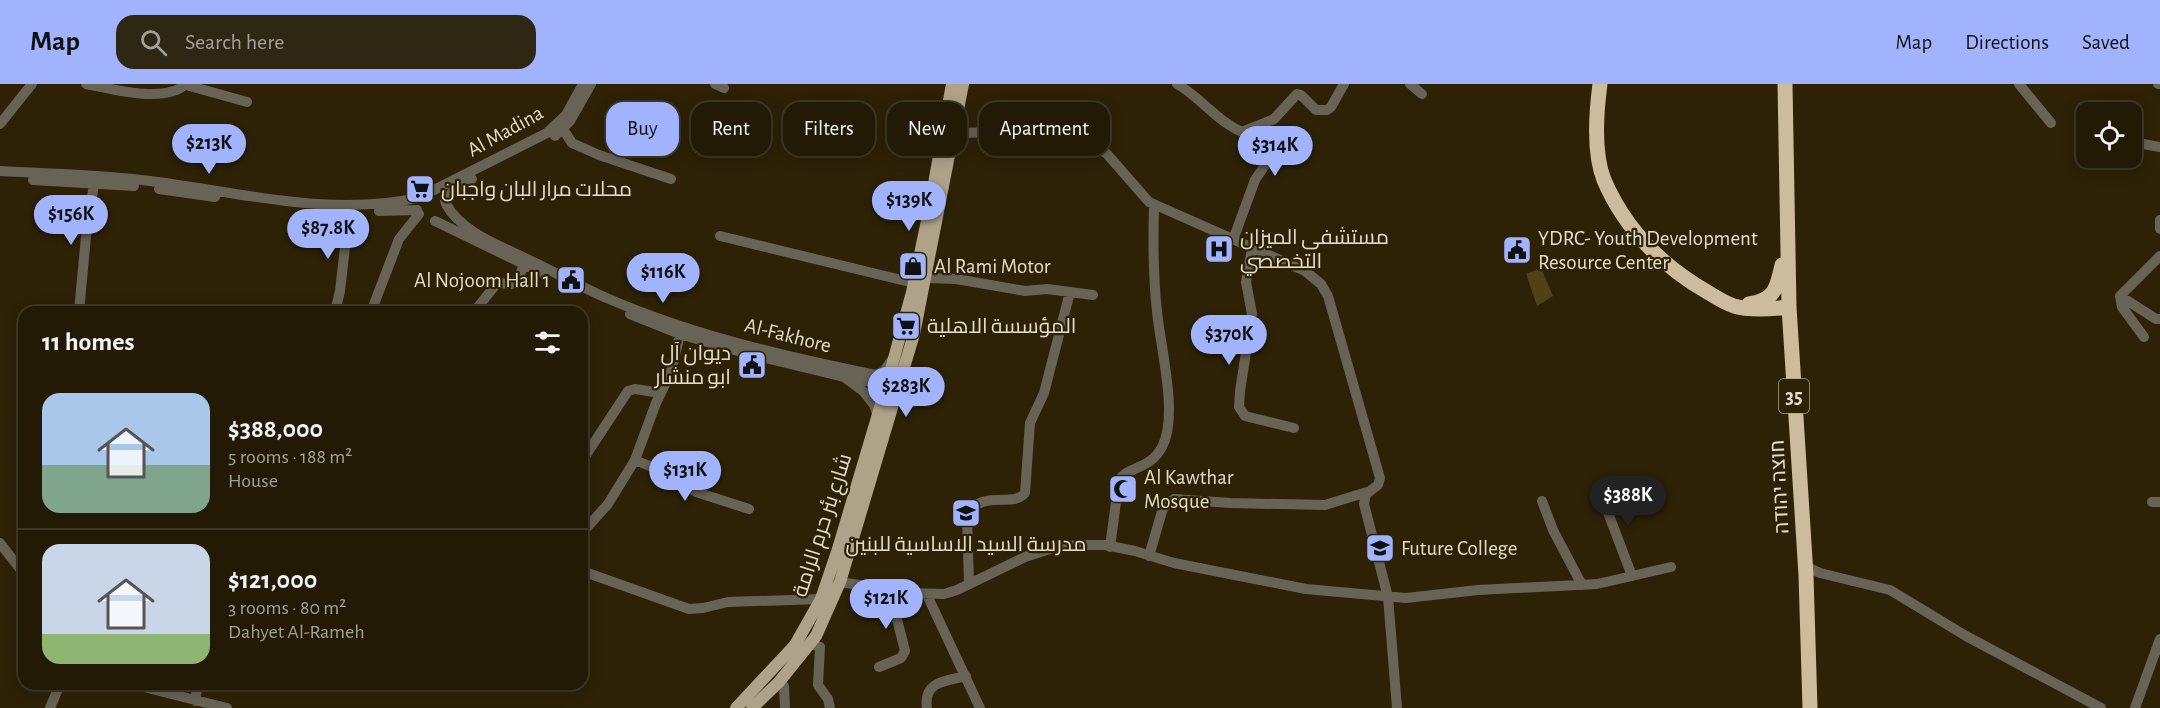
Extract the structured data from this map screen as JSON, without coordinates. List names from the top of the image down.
{
  "streets": {
    "highway": ["35", "חוצה יהודה"],
    "main road": ["شارع بئر حرم الرامة"],
    "street": ["Al Madina", "Al-Fakhore"]
  },
  "crossings": [
    ["Al Madina", "Al-Fakhore"],
    ["Al-Fakhore", "شارع بئر حرم الرامة"]
  ],
  "places": {
    "supermarket": ["محلات مرار البان واجبان", "المؤسسة الاهلية"],
    "hospital": ["مستشفى الميزان التخصصي"],
    "public building": ["YDRC- Youth Development Resource Center", "Al Nojoom Hall 1", "ديوان آل ابو منشار"],
    "shop": ["Al Rami Motor"],
    "mosque": ["Al Kawthar Mosque"],
    "school or university": ["مدرسة السيد الاساسية للبنين", "Future College"]
  },
  "page": {
    "header": "Map",
    "search": "Search here",
    "nav": ["Map", "Directions", "Saved"],
    "chip": [
      "Buy",
      "Rent",
      "Filters",
      "New",
      "Apartment"
    ],
    "price": [
      "$213K",
      "$314K",
      "$139K",
      "$156K",
      "$87.8K",
      "$116K",
      "$370K",
      "$283K",
      "$131K",
      "$388K",
      "$121K"
    ],
    "heading": "11 homes",
    "list": [
      {
        "name": "$388,000",
        "note": "5 rooms · 188 m² · House"
      },
      {
        "name": "$121,000",
        "note": "3 rooms · 80 m² · Dahyet Al-Rameh"
      }
    ]
  }
}
